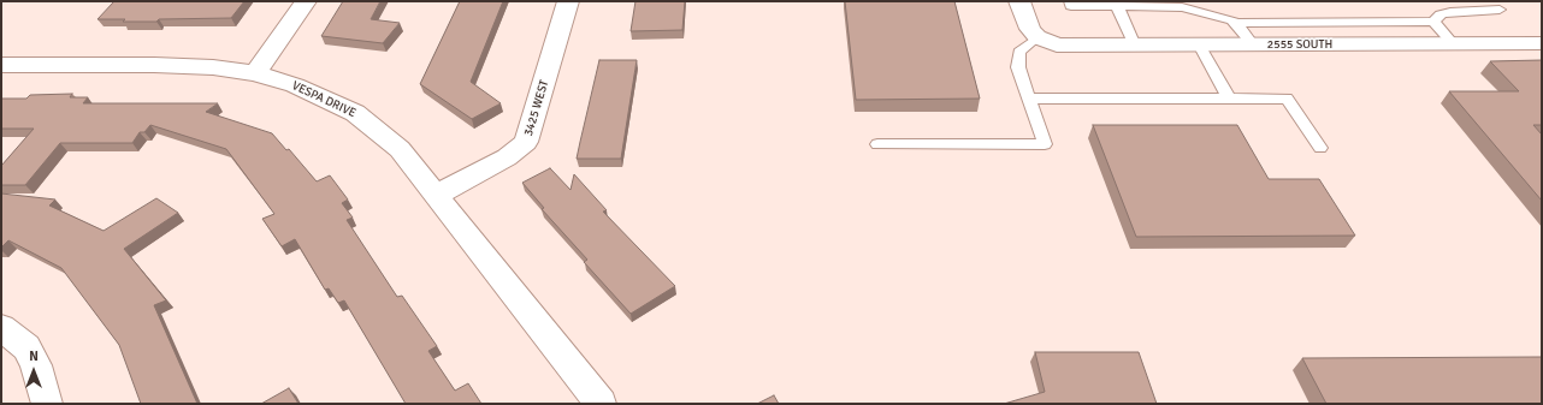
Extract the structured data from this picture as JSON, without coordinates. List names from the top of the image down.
{
  "streets": {
    "street": ["2555 SOUTH", "VESPA DRIVE", "3425 WEST"]
  },
  "crossings": [
    ["VESPA DRIVE", "3425 WEST"]
  ],
  "north": "top"
}
